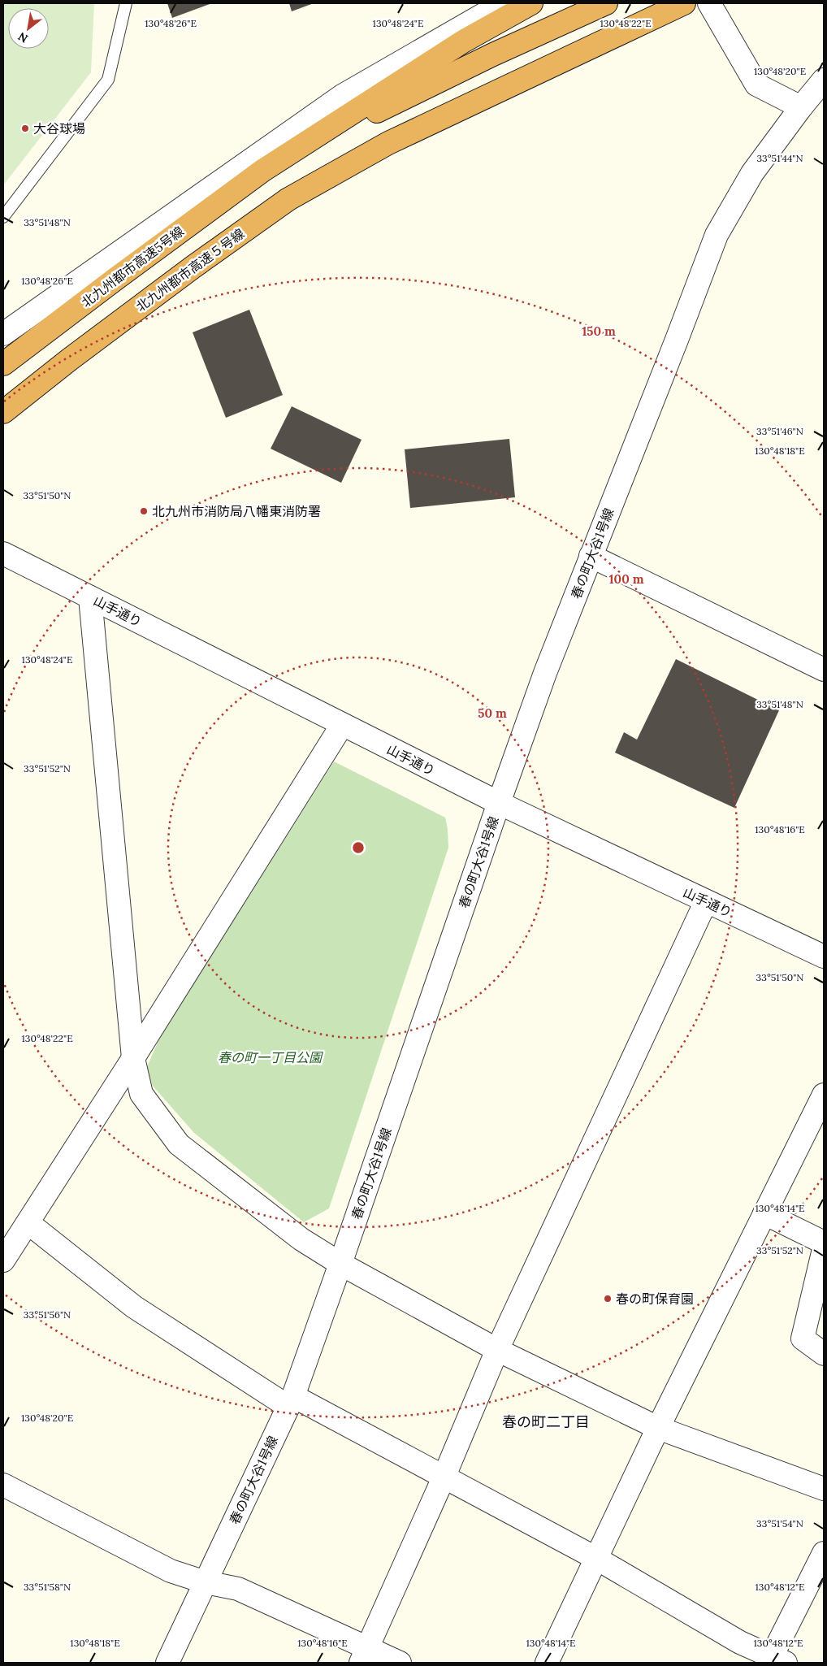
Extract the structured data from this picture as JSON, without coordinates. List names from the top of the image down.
{
  "streets": {
    "highway": ["北九州都市高速5号線", "北九州都市高速５号線"],
    "street": ["春の町大谷1号線", "山手通り"]
  },
  "crossings": [
    ["春の町大谷1号線", "山手通り"]
  ],
  "districts": ["春の町二丁目"],
  "parks": ["春の町一丁目公園"],
  "places": ["大谷球場", "北九州市消防局八幡東消防署", "春の町保育園"],
  "north": "bottom left",
  "coordinates": [
    "130°48'24\"E",
    "130°48'26\"E",
    "130°48'22\"E",
    "130°48'20\"E",
    "33°51'44\"N",
    "33°51'48\"N",
    "33°51'46\"N",
    "130°48'18\"E",
    "33°51'50\"N",
    "33°51'52\"N",
    "130°48'16\"E",
    "130°48'14\"E",
    "33°51'56\"N",
    "33°51'54\"N",
    "130°48'12\"E",
    "33°51'58\"N"
  ],
  "rings": ["150 m", "100 m", "50 m"]
}
